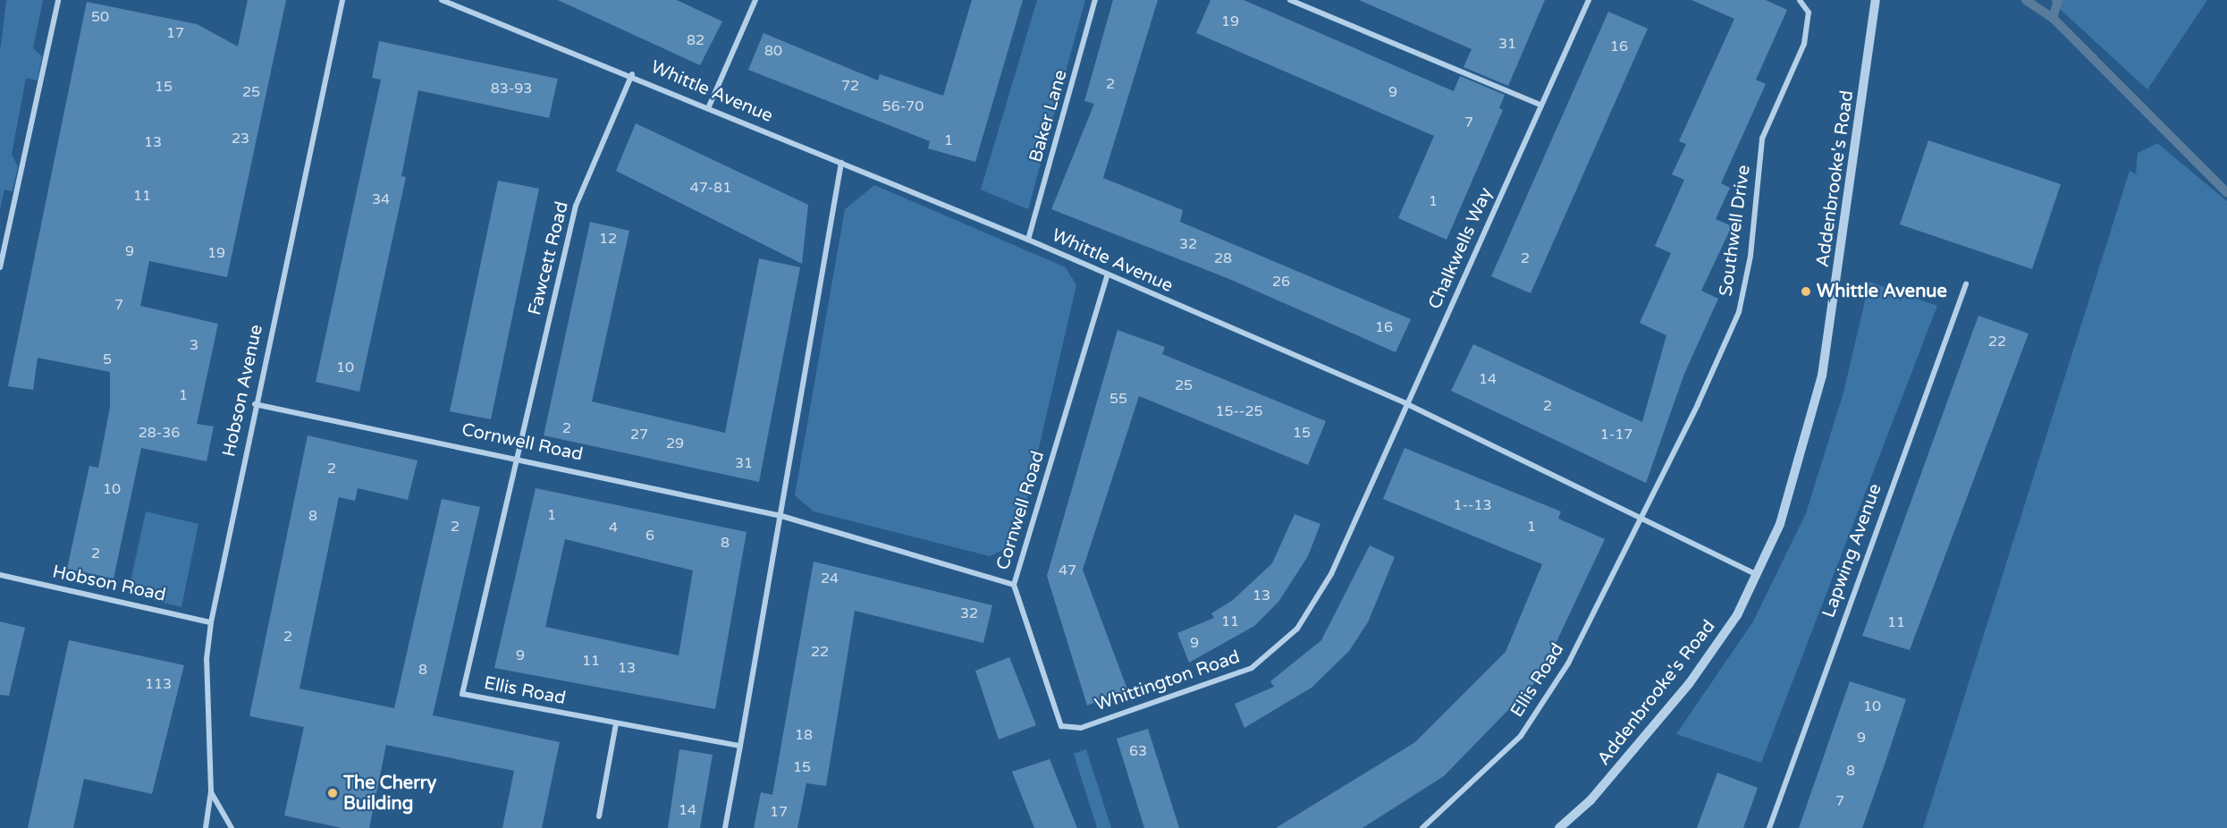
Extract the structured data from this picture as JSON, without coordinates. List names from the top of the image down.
{
  "streets": {
    "street": [
      "Whittle Avenue",
      "Baker Lane",
      "Addenbrooke's Road",
      "Southwell Drive",
      "Chalkwells Way",
      "Fawcett Road",
      "Hobson Avenue",
      "Cornwell Road",
      "Lapwing Avenue",
      "Hobson Road",
      "Ellis Road",
      "Whittington Road"
    ]
  },
  "crossings": [
    ["Whittle Avenue", "Baker Lane"],
    ["Whittle Avenue", "Addenbrooke's Road"],
    ["Whittle Avenue", "Southwell Drive"],
    ["Whittle Avenue", "Chalkwells Way"],
    ["Whittle Avenue", "Fawcett Road"],
    ["Whittle Avenue", "Cornwell Road"],
    ["Whittle Avenue", "Ellis Road"],
    ["Whittle Avenue", "Whittington Road"],
    ["Southwell Drive", "Ellis Road"],
    ["Chalkwells Way", "Whittington Road"],
    ["Fawcett Road", "Cornwell Road"],
    ["Fawcett Road", "Ellis Road"],
    ["Hobson Avenue", "Cornwell Road"],
    ["Hobson Avenue", "Hobson Road"],
    ["Cornwell Road", "Ellis Road"],
    ["Cornwell Road", "Whittington Road"]
  ],
  "places": ["Whittle Avenue", "The Cherry Building"],
  "house_numbers": [
    "50",
    "19",
    "17",
    "82",
    "31",
    "16",
    "80",
    "2",
    "72",
    "15",
    "83-93",
    "25",
    "9",
    "56-70",
    "7",
    "23",
    "1",
    "13",
    "47-81",
    "11",
    "34",
    "1",
    "12",
    "32",
    "9",
    "19",
    "28",
    "2",
    "26",
    "7",
    "16",
    "22",
    "3",
    "5",
    "10",
    "14",
    "25",
    "1",
    "55",
    "2",
    "15--25",
    "2",
    "28-36",
    "15",
    "27",
    "1-17",
    "29",
    "31",
    "2",
    "10",
    "1--13",
    "1",
    "8",
    "2",
    "1",
    "4",
    "6",
    "8",
    "2",
    "47",
    "24",
    "13",
    "32",
    "11",
    "11",
    "2",
    "9",
    "22",
    "9",
    "11",
    "13",
    "8",
    "113",
    "10",
    "18",
    "9",
    "63",
    "15",
    "8",
    "7",
    "14",
    "17"
  ]
}
